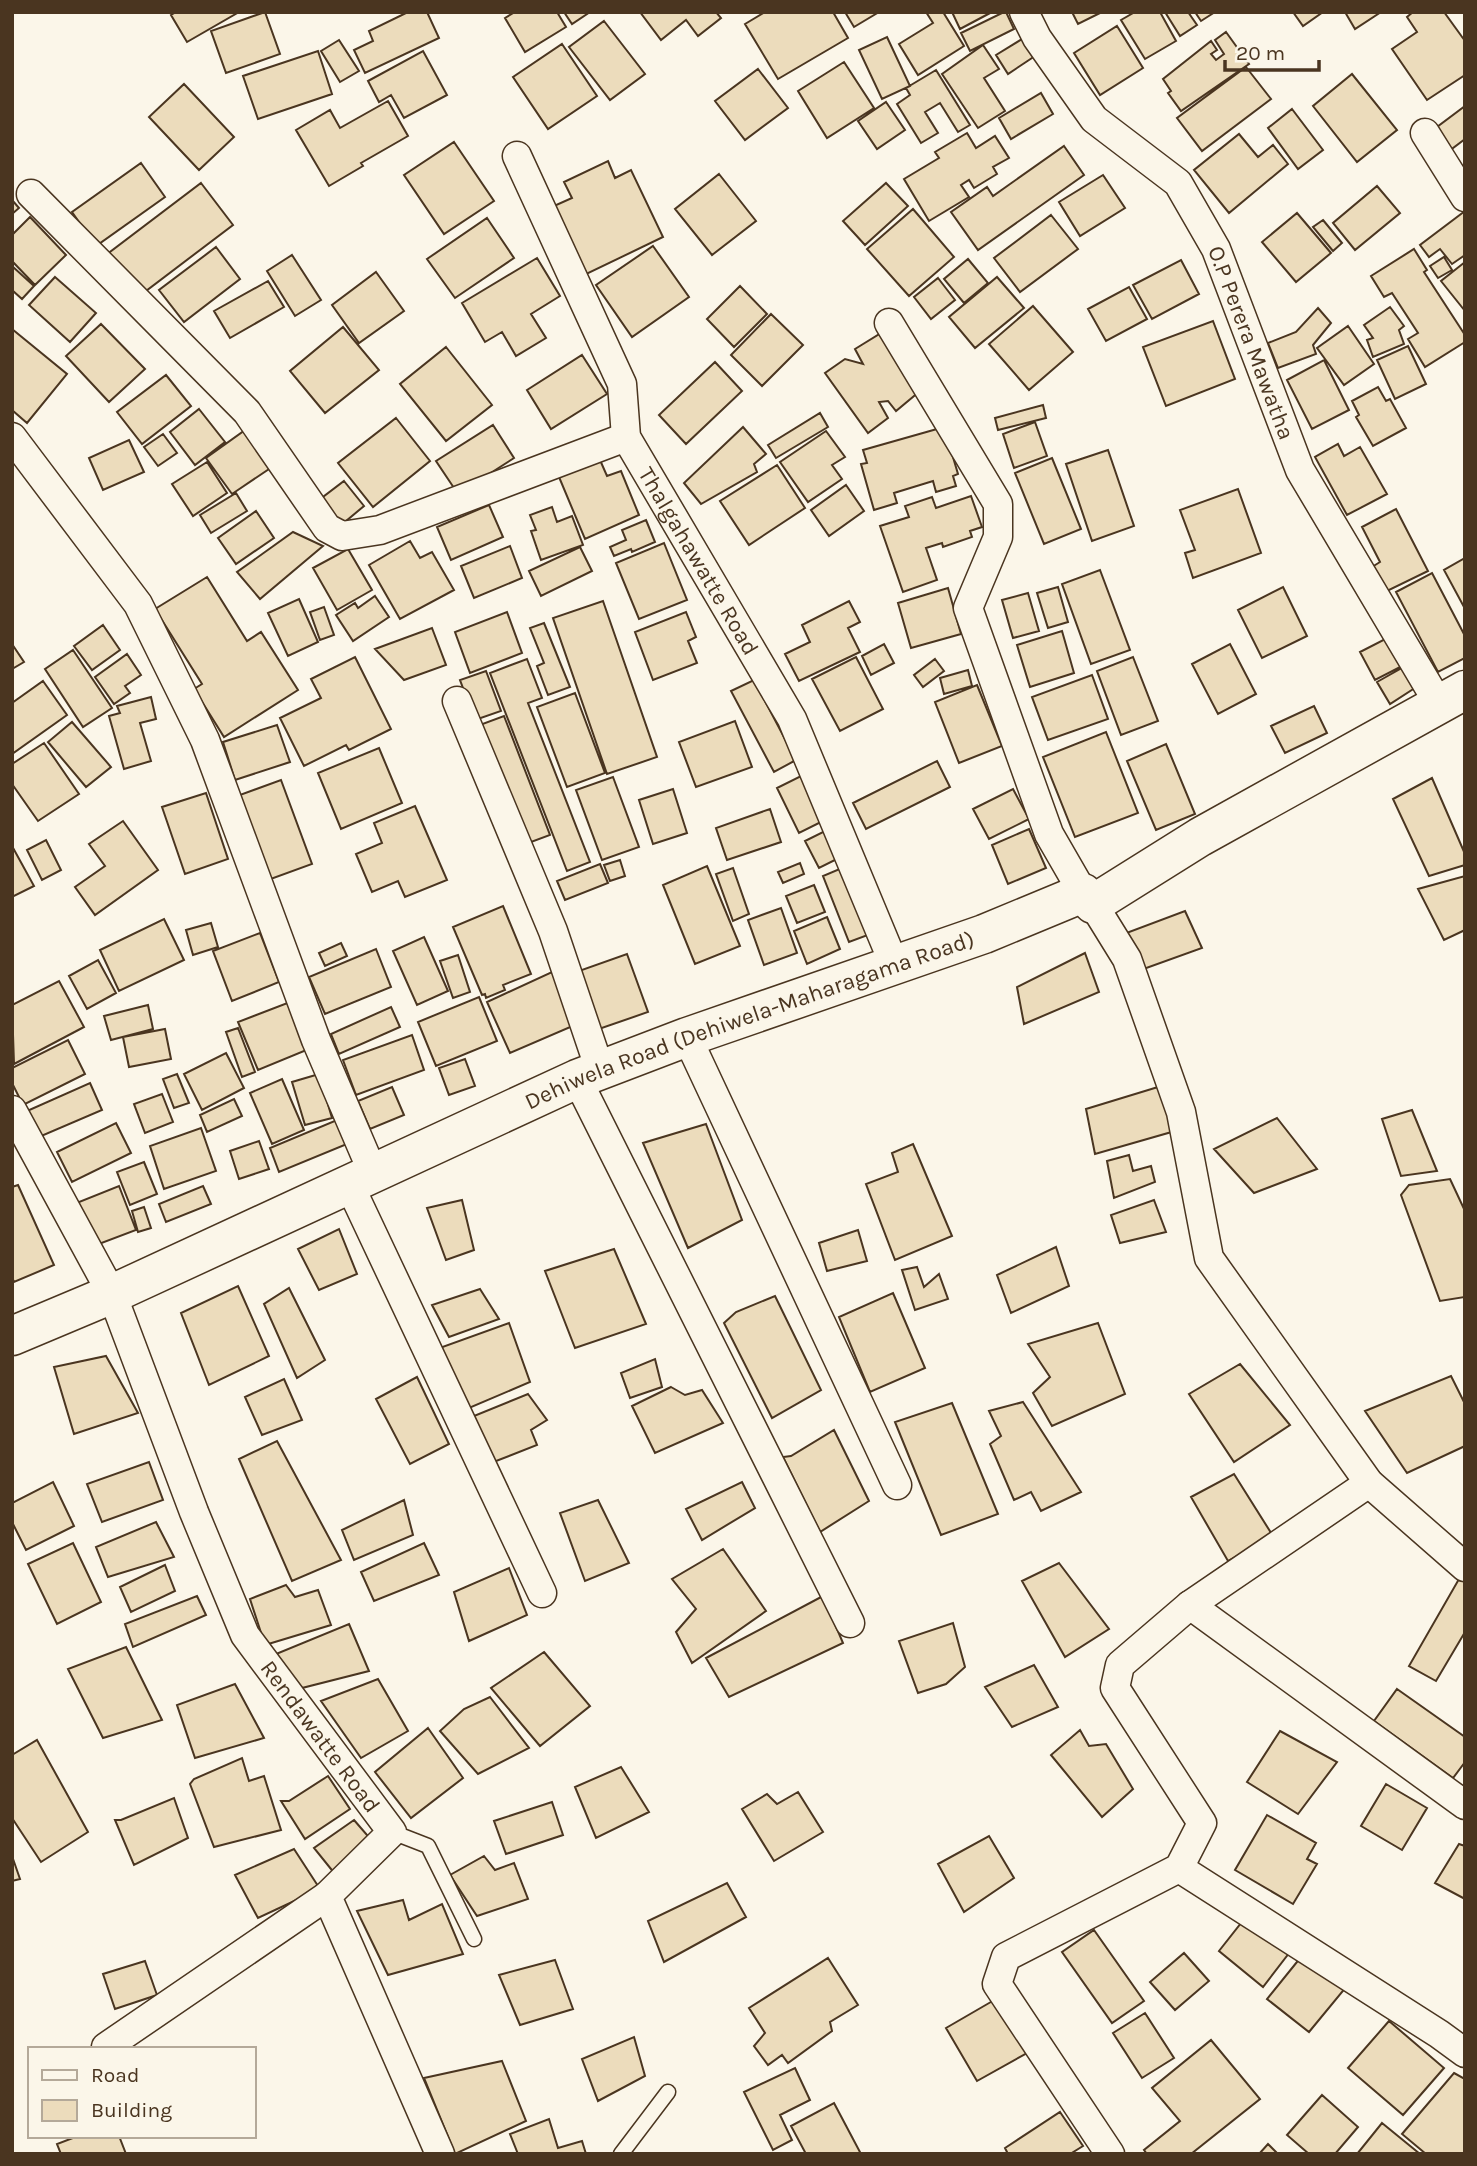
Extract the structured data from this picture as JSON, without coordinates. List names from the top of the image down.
{
  "streets": {
    "main road": ["Dehiwela Road (Dehiwela-Maharagama Road)"],
    "street": ["O.P Perera Mawatha", "Thalgahawatte Road", "Rendawatte Road"]
  },
  "crossings": [
    ["O.P Perera Mawatha", "Dehiwela Road (Dehiwela-Maharagama Road)"],
    ["Thalgahawatte Road", "Dehiwela Road (Dehiwela-Maharagama Road)"],
    ["Dehiwela Road (Dehiwela-Maharagama Road)", "Rendawatte Road"]
  ],
  "legend": ["Road", "Building"],
  "scale_bar": "20 m"
}
